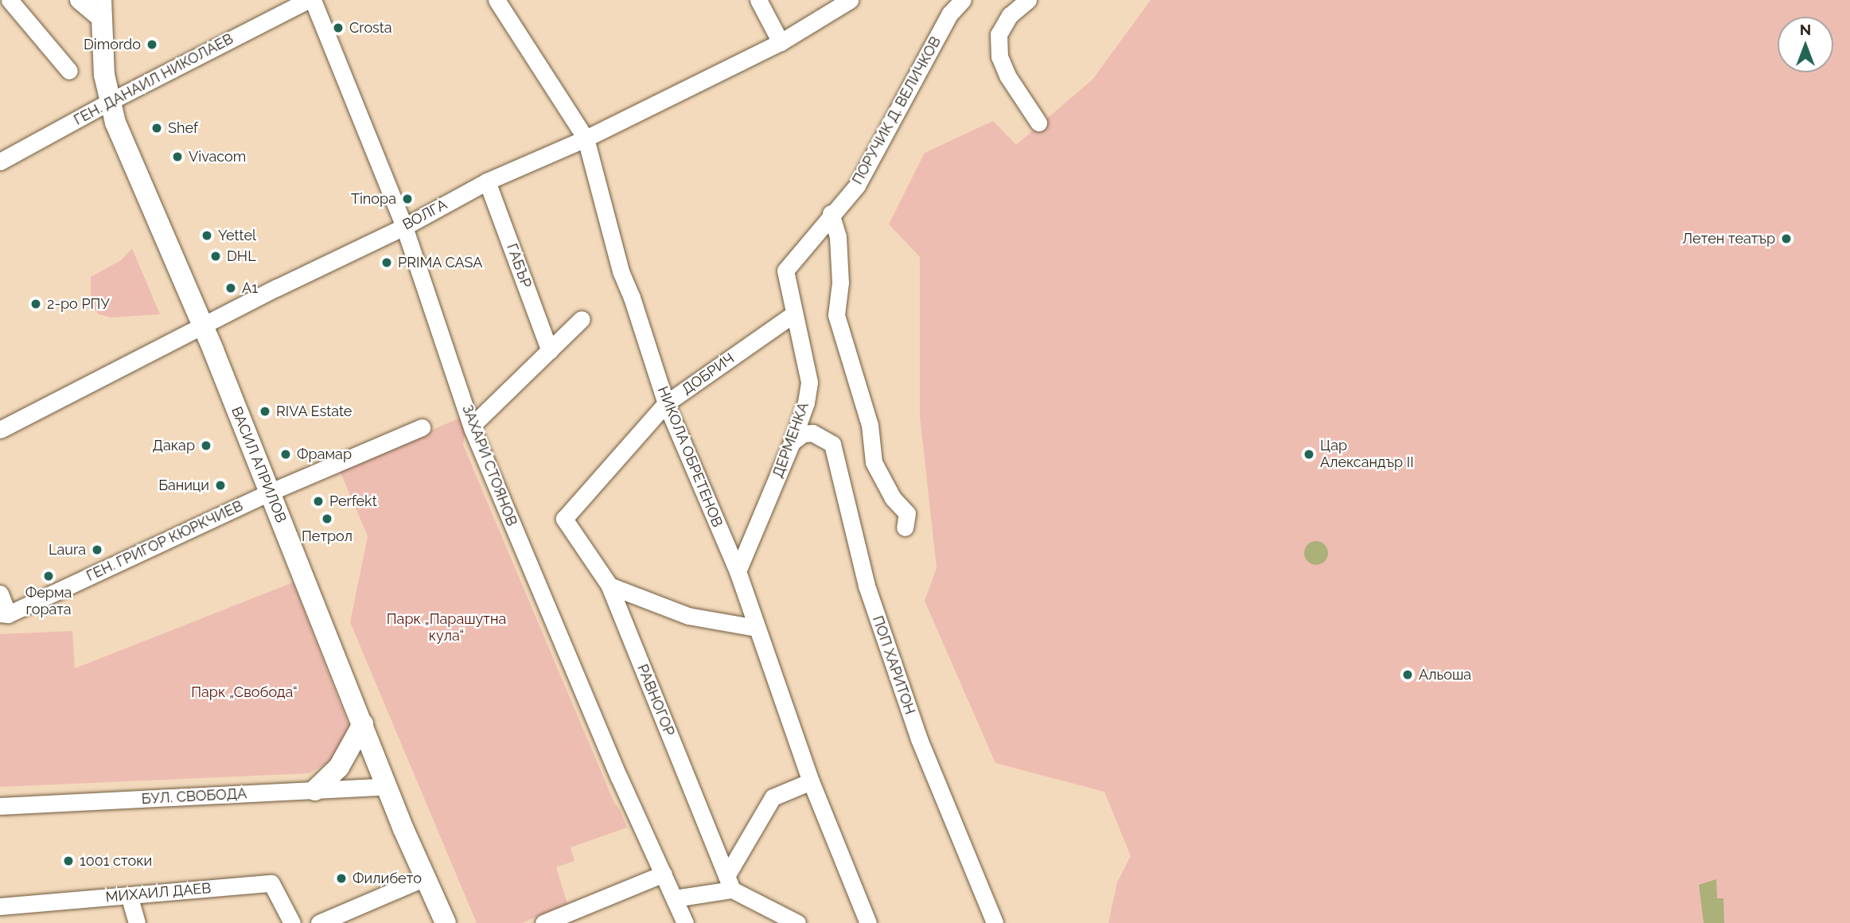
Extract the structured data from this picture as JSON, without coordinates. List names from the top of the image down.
{
  "streets": {
    "main road": ["ВАСИЛ АПРИЛОВ"],
    "street": [
      "ГЕН. ДАНАИЛ НИКОЛАЕВ",
      "ПОРУЧИК Д. ВЕЛИЧКОВ",
      "ВОЛГА",
      "ГАБЪР",
      "ДОБРИЧ",
      "ДЕРМЕНКА",
      "НИКОЛА ОБРЕТЕНОВ",
      "ЗАХАРИ СТОЯНОВ",
      "ГЕН. ГРИГОР КЮРКЧИЕВ",
      "ПОП ХАРИТОН",
      "РАВНОГОР",
      "БУЛ. СВОБОДА",
      "МИХАИЛ ДАЕВ"
    ]
  },
  "crossings": [
    ["ГЕН. ДАНАИЛ НИКОЛАЕВ", "ВАСИЛ АПРИЛОВ"],
    ["ПОРУЧИК Д. ВЕЛИЧКОВ", "ДЕРМЕНКА"],
    ["ВОЛГА", "ГАБЪР"],
    ["ВОЛГА", "НИКОЛА ОБРЕТЕНОВ"],
    ["ВОЛГА", "ВАСИЛ АПРИЛОВ"],
    ["ВОЛГА", "ЗАХАРИ СТОЯНОВ"],
    ["ДОБРИЧ", "ДЕРМЕНКА"],
    ["ДОБРИЧ", "НИКОЛА ОБРЕТЕНОВ"],
    ["ДОБРИЧ", "РАВНОГОР"],
    ["ДЕРМЕНКА", "НИКОЛА ОБРЕТЕНОВ"],
    ["ДЕРМЕНКА", "ПОП ХАРИТОН"],
    ["ВАСИЛ АПРИЛОВ", "ГЕН. ГРИГОР КЮРКЧИЕВ"],
    ["ВАСИЛ АПРИЛОВ", "БУЛ. СВОБОДА"]
  ],
  "parks": ["Парк „Парашутна кула“", "Парк „Свобода“"],
  "places": [
    "Crosta",
    "Dimordo",
    "Shef",
    "Vivacom",
    "Tinopa",
    "Yettel",
    "Летен театър",
    "DHL",
    "PRIMA CASA",
    "A1",
    "2-ро РПУ",
    "RIVA Estate",
    "Дакар",
    "Фрамар",
    "Цар Александър II",
    "Баници",
    "Perfekt",
    "Петрол",
    "Laura",
    "Ферма гората",
    "Альоша",
    "1001 стоки",
    "Филибето"
  ],
  "north": "top"
}
